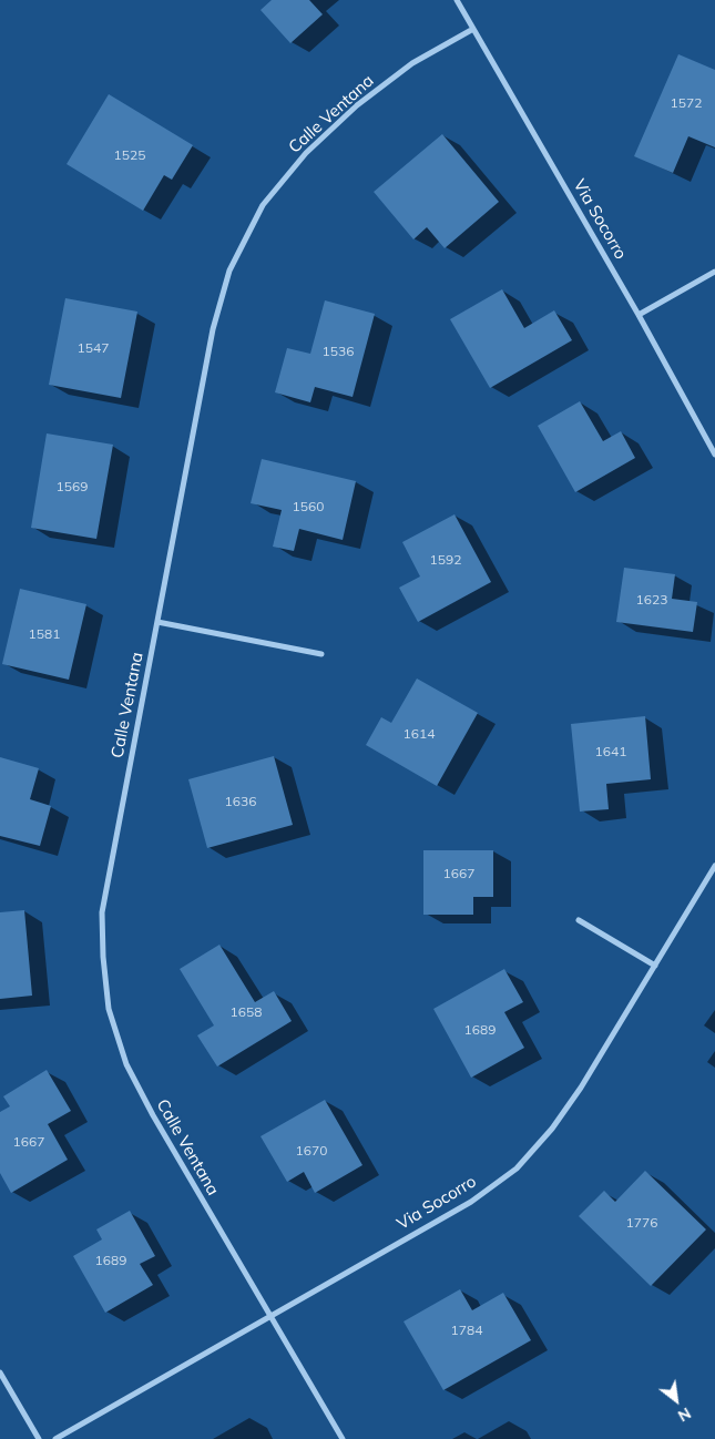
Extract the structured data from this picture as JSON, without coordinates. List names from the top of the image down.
{
  "streets": {
    "street": ["Calle Ventana", "Via Socorro"]
  },
  "crossings": [
    ["Calle Ventana", "Via Socorro"]
  ],
  "house_numbers": [
    "1572",
    "1525",
    "1547",
    "1536",
    "1569",
    "1560",
    "1592",
    "1623",
    "1581",
    "1614",
    "1641",
    "1636",
    "1667",
    "1658",
    "1689",
    "1667",
    "1670",
    "1776",
    "1689",
    "1784"
  ],
  "north": "bottom right"
}
